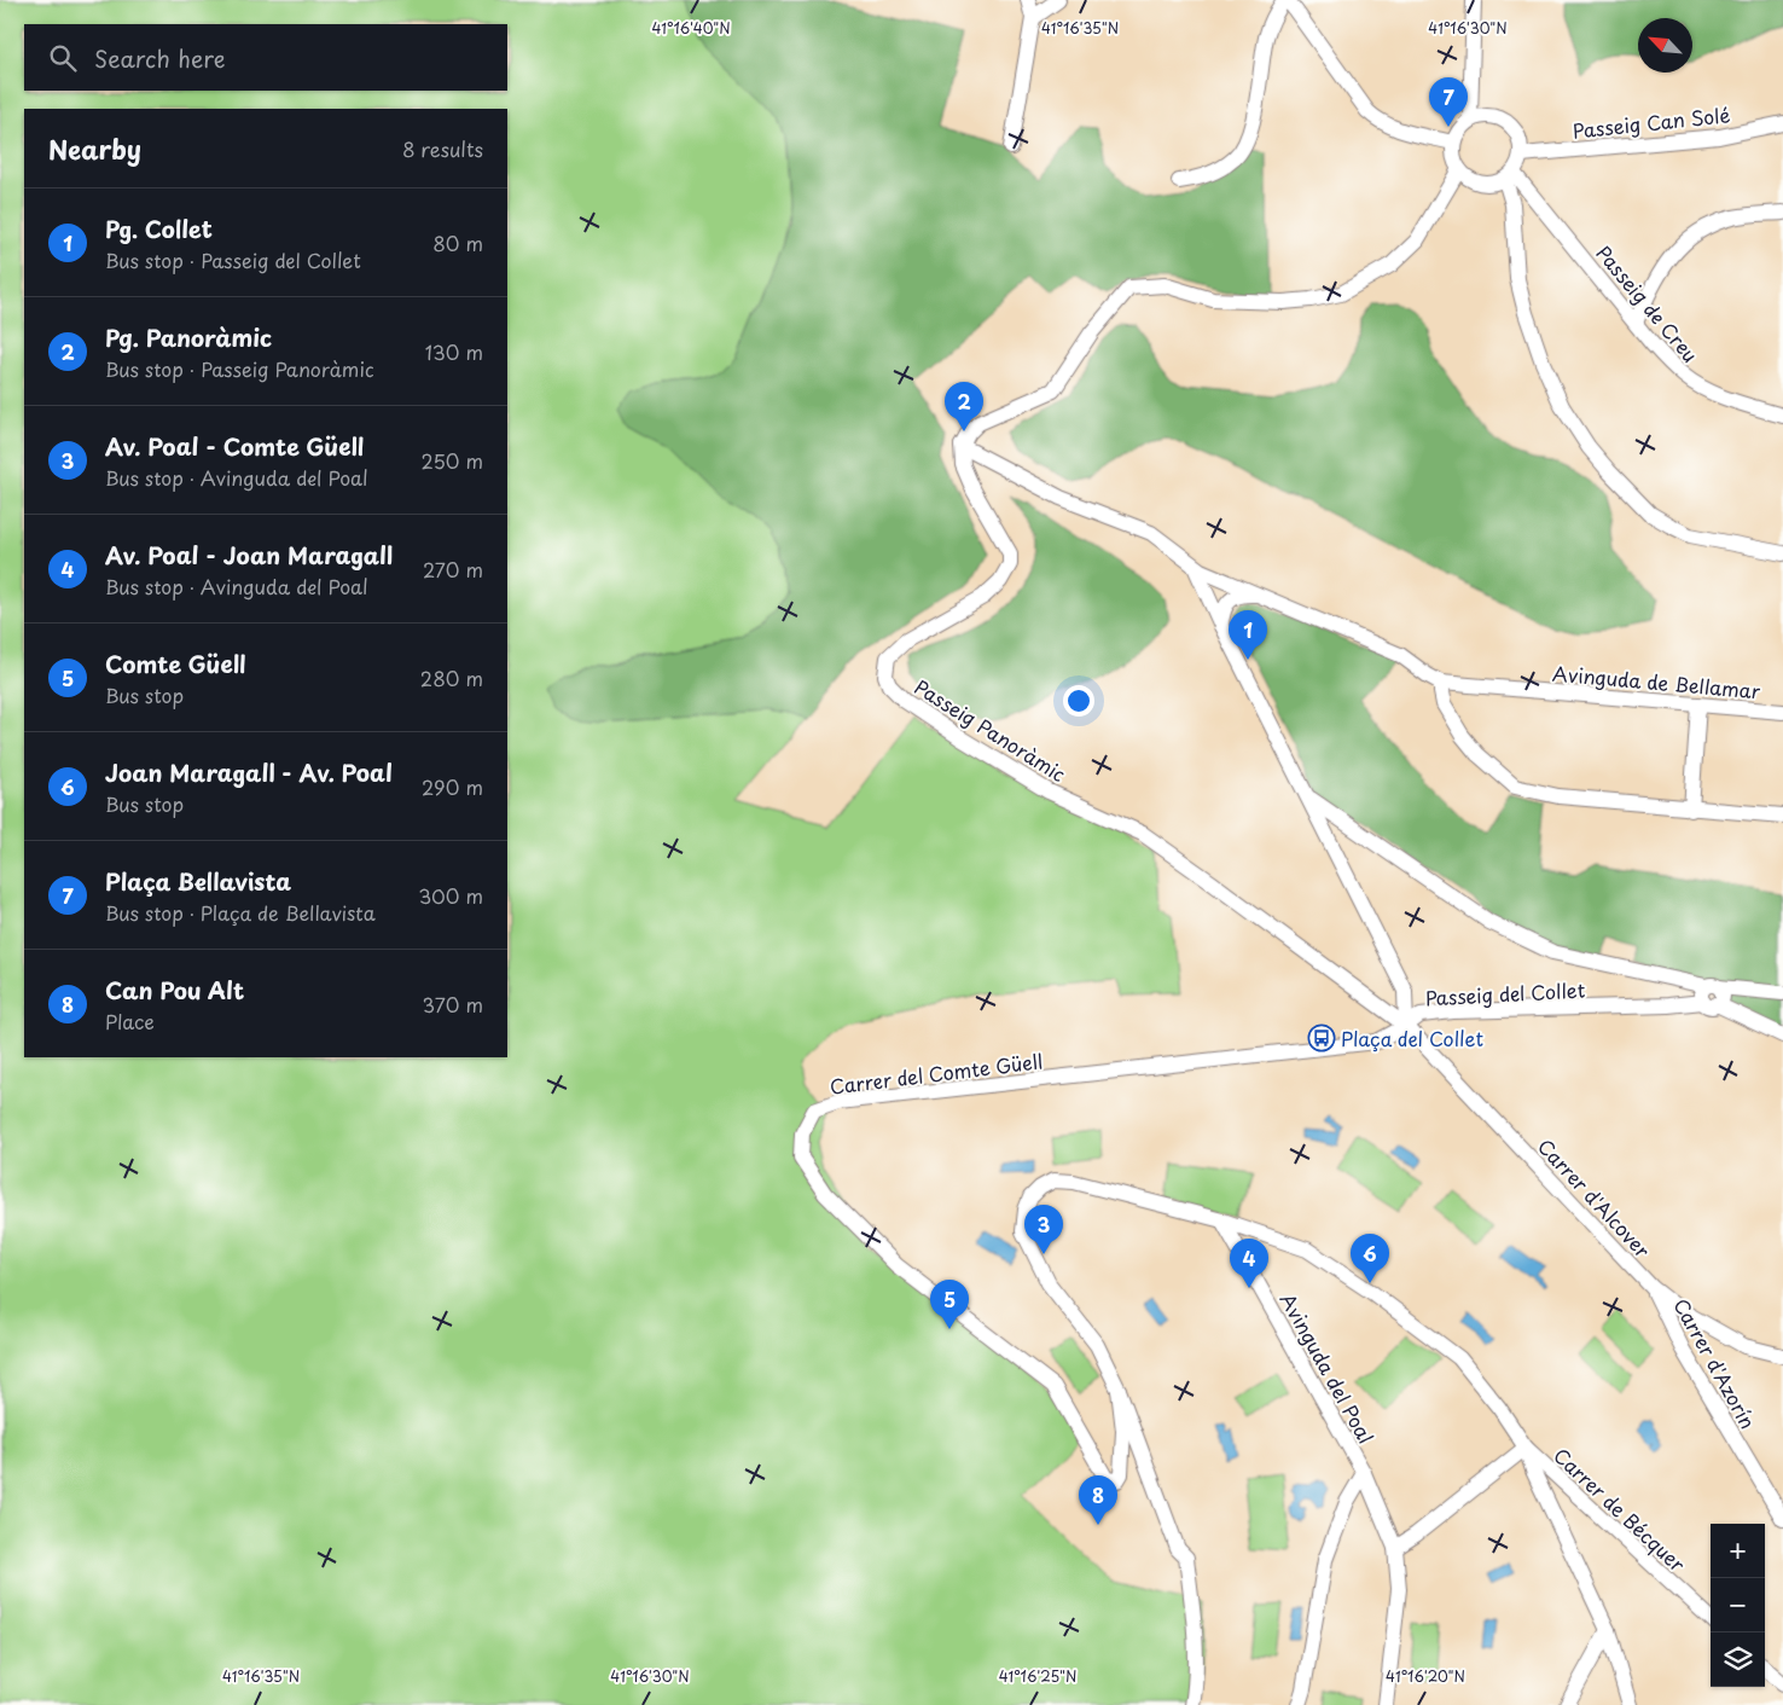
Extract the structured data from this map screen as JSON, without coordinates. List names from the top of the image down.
{
  "streets": {
    "street": [
      "Passeig Can Solé",
      "Passeig de Creu",
      "Avinguda de Bellamar",
      "Passeig Panoràmic",
      "Passeig del Collet",
      "Carrer del Comte Güell",
      "Carrer d'Alcover",
      "Carrer d'Azorín",
      "Avinguda del Poal",
      "Carrer de Bécquer"
    ]
  },
  "crossings": [
    ["Passeig Can Solé", "Passeig de Creu"],
    ["Avinguda de Bellamar", "Passeig Panoràmic"],
    ["Avinguda de Bellamar", "Passeig del Collet"],
    ["Passeig Panoràmic", "Passeig del Collet"],
    ["Passeig Panoràmic", "Carrer del Comte Güell"],
    ["Passeig Panoràmic", "Carrer d'Alcover"],
    ["Passeig del Collet", "Carrer del Comte Güell"],
    ["Passeig del Collet", "Carrer d'Alcover"],
    ["Carrer del Comte Güell", "Carrer d'Alcover"],
    ["Carrer d'Alcover", "Carrer d'Azorín"]
  ],
  "places": {
    "bus stop": ["Plaça del Collet"]
  },
  "north": "top left",
  "page": {
    "search": "Search here",
    "pins": [
      "7",
      "2",
      "1",
      "3",
      "6",
      "4",
      "5",
      "8"
    ],
    "heading": ["Nearby", "8 results"],
    "list": [
      {
        "mark": "1",
        "name": "Pg. Collet",
        "note": "Bus stop · Passeig del Collet",
        "value": "80 m"
      },
      {
        "mark": "2",
        "name": "Pg. Panoràmic",
        "note": "Bus stop · Passeig Panoràmic",
        "value": "130 m"
      },
      {
        "mark": "3",
        "name": "Av. Poal - Comte Güell",
        "note": "Bus stop · Avinguda del Poal",
        "value": "250 m"
      },
      {
        "mark": "4",
        "name": "Av. Poal - Joan Maragall",
        "note": "Bus stop · Avinguda del Poal",
        "value": "270 m"
      },
      {
        "mark": "5",
        "name": "Comte Güell",
        "note": "Bus stop",
        "value": "280 m"
      },
      {
        "mark": "6",
        "name": "Joan Maragall - Av. Poal",
        "note": "Bus stop",
        "value": "290 m"
      },
      {
        "mark": "7",
        "name": "Plaça Bellavista",
        "note": "Bus stop · Plaça de Bellavista",
        "value": "300 m"
      },
      {
        "mark": "8",
        "name": "Can Pou Alt",
        "note": "Place",
        "value": "370 m"
      }
    ],
    "map_buttons": ["+", "−"]
  },
  "coordinates": [
    "41°16'40\"N",
    "41°16'35\"N",
    "41°16'30\"N",
    "41°16'25\"N",
    "41°16'20\"N"
  ]
}
